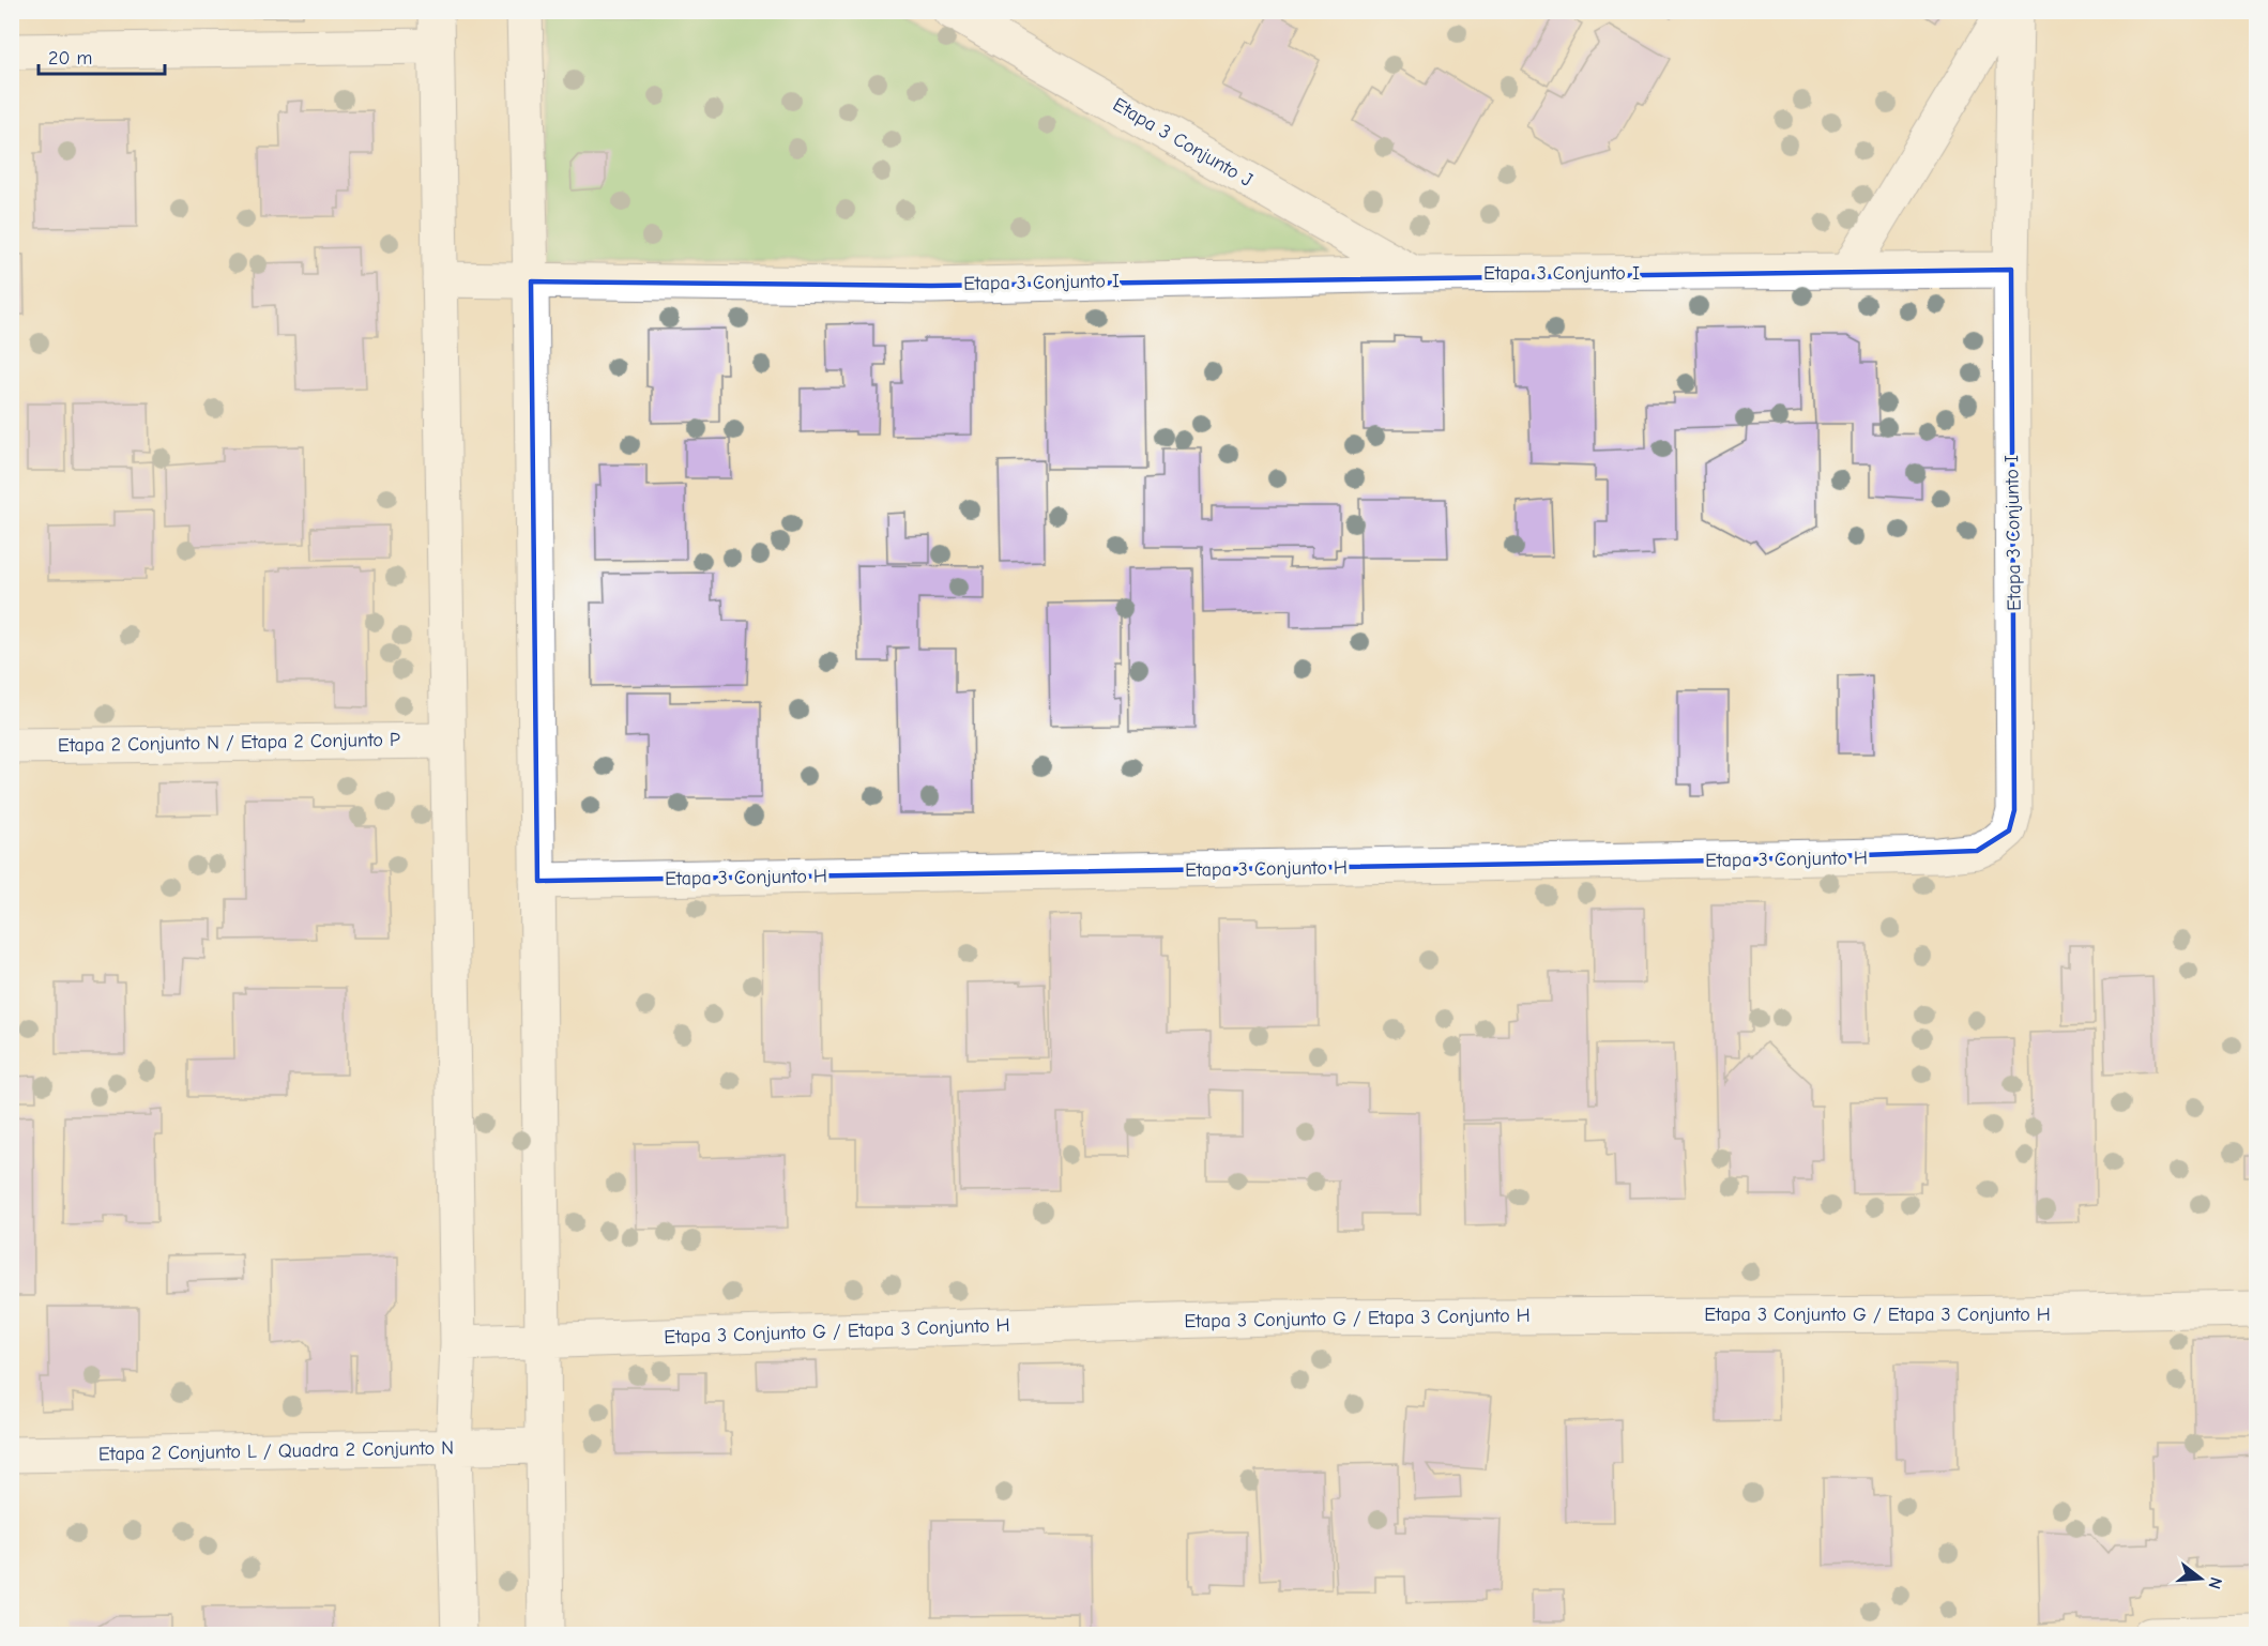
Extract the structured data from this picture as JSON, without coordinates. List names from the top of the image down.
{
  "streets": {
    "street": [
      "Etapa 3 Conjunto J",
      "Etapa 3 Conjunto I",
      "Etapa 2 Conjunto N / Etapa 2 Conjunto P",
      "Etapa 3 Conjunto H",
      "Etapa 3 Conjunto G / Etapa 3 Conjunto H",
      "Etapa 2 Conjunto L / Quadra 2 Conjunto N"
    ]
  },
  "crossings": [
    ["Etapa 3 Conjunto J", "Etapa 3 Conjunto I"],
    ["Etapa 3 Conjunto I", "Etapa 3 Conjunto H"]
  ],
  "scale_bar": "20 m",
  "north": "right"
}
